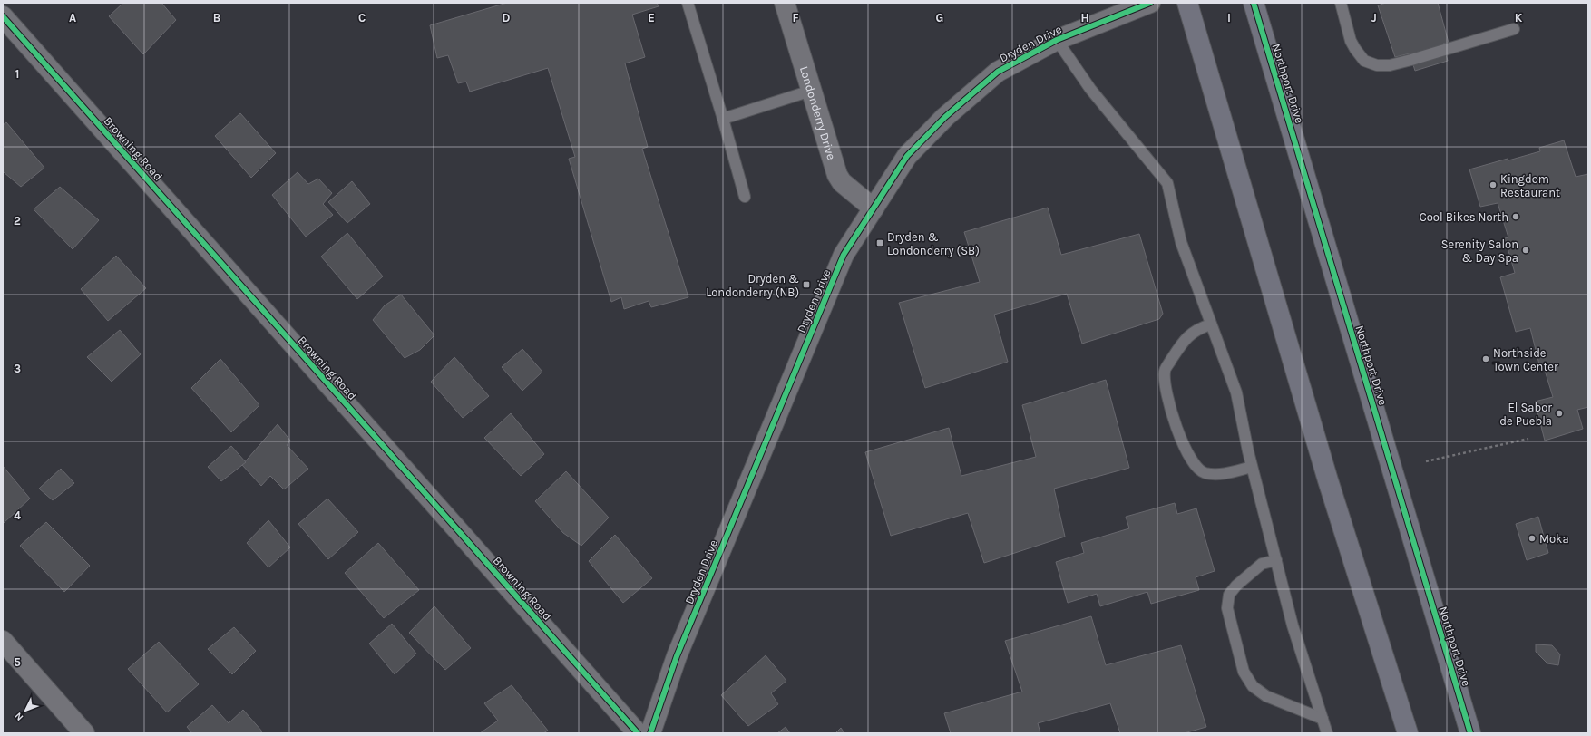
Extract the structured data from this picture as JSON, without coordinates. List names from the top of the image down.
{
  "streets": {
    "main road": ["Northport Drive"],
    "street": ["Dryden Drive", "Londonderry Drive", "Browning Road"]
  },
  "crossings": [
    ["Dryden Drive", "Londonderry Drive"]
  ],
  "places": {
    "other": [
      "Kingdom Restaurant",
      "Cool Bikes North",
      "Serenity Salon & Day Spa",
      "Northside Town Center",
      "El Sabor de Puebla",
      "Moka"
    ],
    "transit": ["Dryden & Londonderry (SB)", "Dryden & Londonderry (NB)"]
  },
  "north": "bottom left",
  "grid": {
    "columns": [
      "A",
      "B",
      "C",
      "D",
      "E",
      "F",
      "G",
      "H",
      "I",
      "J",
      "K"
    ],
    "rows": [
      "1",
      "2",
      "3",
      "4",
      "5"
    ]
  }
}
